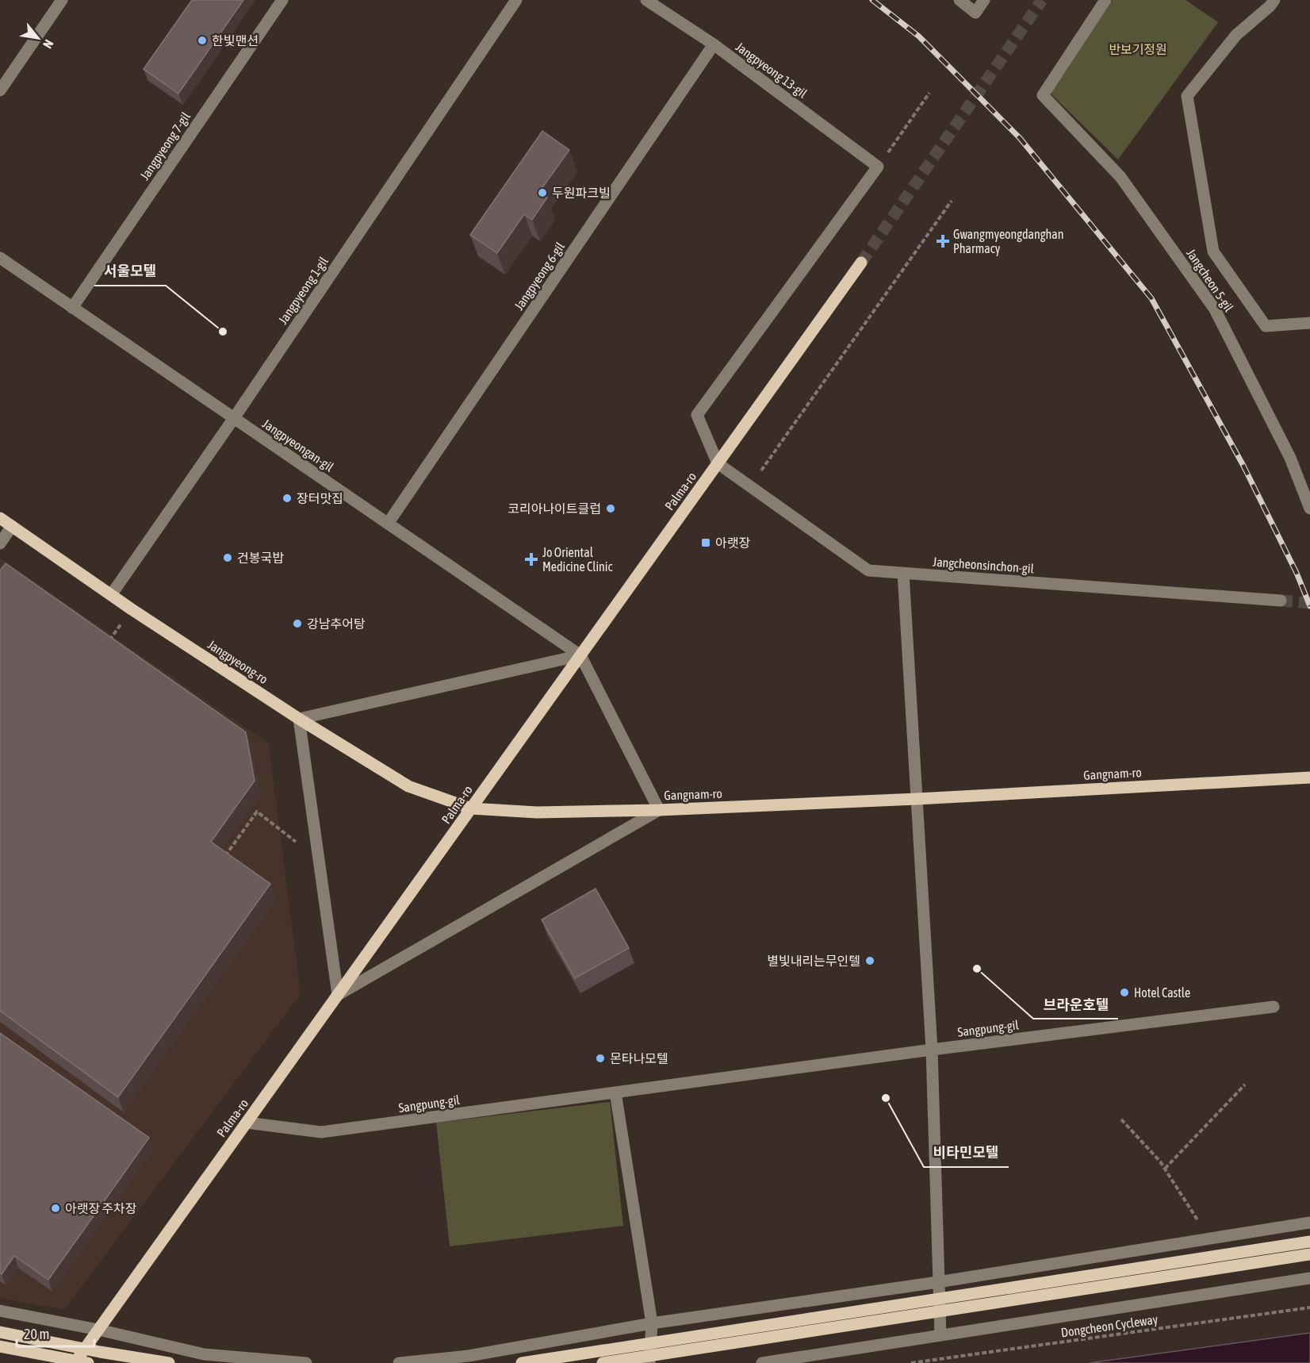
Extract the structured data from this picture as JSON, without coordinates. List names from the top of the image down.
{
  "streets": {
    "main road": ["Palma-ro", "Jangpyeong-ro", "Gangnam-ro"],
    "street": [
      "Jangpyeong 13-gil",
      "Jangpyeong 7-gil",
      "Jangpyeong 6-gil",
      "Jangcheon 5-gil",
      "Jangpyeong 1-gil",
      "Jangpyeongan-gil",
      "Jangcheonsinchon-gil",
      "Sangpung-gil"
    ],
    "path": ["Dongcheon Cycleway"]
  },
  "crossings": [
    ["Jangpyeong 13-gil", "Jangpyeong 6-gil"],
    ["Jangpyeong 7-gil", "Jangpyeongan-gil"],
    ["Jangpyeong 6-gil", "Jangpyeongan-gil"],
    ["Jangpyeong 1-gil", "Jangpyeongan-gil"],
    ["Jangpyeong 1-gil", "Jangpyeong-ro"],
    ["Jangpyeongan-gil", "Palma-ro"],
    ["Palma-ro", "Jangcheonsinchon-gil"],
    ["Palma-ro", "Jangpyeong-ro"],
    ["Palma-ro", "Gangnam-ro"],
    ["Palma-ro", "Sangpung-gil"],
    ["Jangpyeong-ro", "Gangnam-ro"]
  ],
  "parks": ["반보기정원"],
  "places": {
    "other": [
      "한빛맨션",
      "두원파크빌",
      "서울모텔",
      "장터맛집",
      "코리아나이트클럽",
      "건봉국밥",
      "강남추어탕",
      "별빛내리는무인텔",
      "브라운호텔",
      "Hotel Castle",
      "몬타나모텔",
      "비타민모텔",
      "아랫장 주차장"
    ],
    "health": ["Gwangmyeongdanghan Pharmacy", "Jo Oriental Medicine Clinic"],
    "transit": ["아랫장"]
  },
  "scale_bar": "20 m",
  "north": "bottom right"
}
